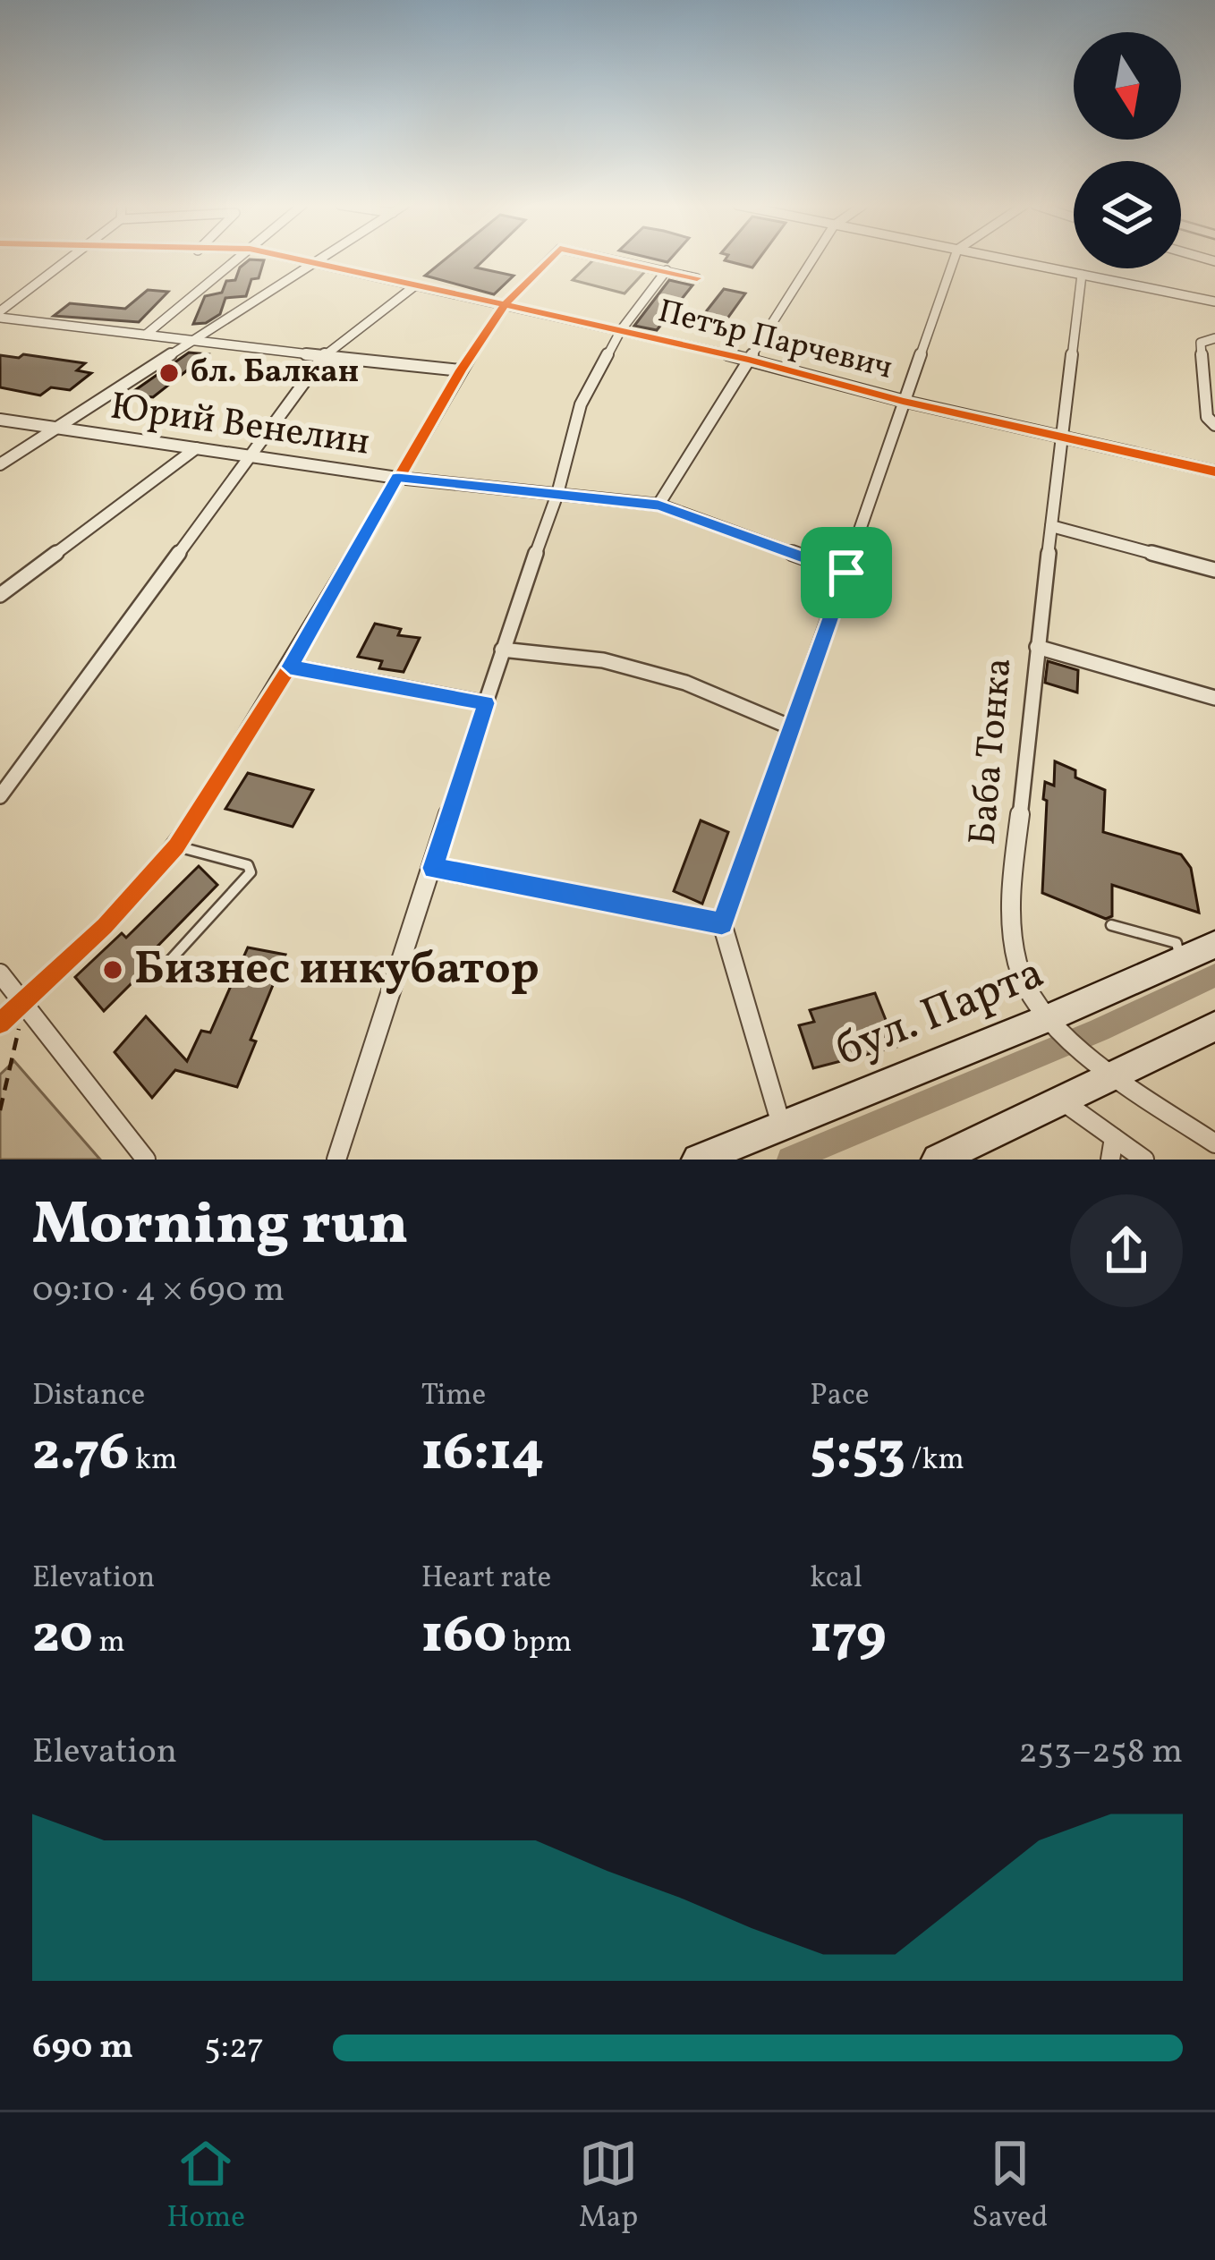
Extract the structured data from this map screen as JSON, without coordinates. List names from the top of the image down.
{
  "streets": {
    "main road": ["бул. Парта"],
    "street": ["Петър Парчевич", "Юрий Венелин", "Баба Тонка"]
  },
  "crossings": [
    ["Петър Парчевич", "Баба Тонка"],
    ["Баба Тонка", "бул. Парта"]
  ],
  "places": ["бл. Балкан", "Бизнес инкубатор"],
  "north": "bottom",
  "page": {
    "heading": ["Morning run", "09:10 · 4 × 690 m"],
    "stats": [
      ["Distance", "2.76 km"],
      ["Time", "16:14"],
      ["Pace", "5:53 /km"],
      ["Elevation", "20 m"],
      ["Heart rate", "160 bpm"],
      ["kcal", "179"]
    ],
    "chart": ["Elevation", "253–258 m"],
    "list": [
      {
        "name": "690 m",
        "note": "5:27"
      }
    ],
    "tabs": ["Home", "Map", "Saved"]
  }
}
